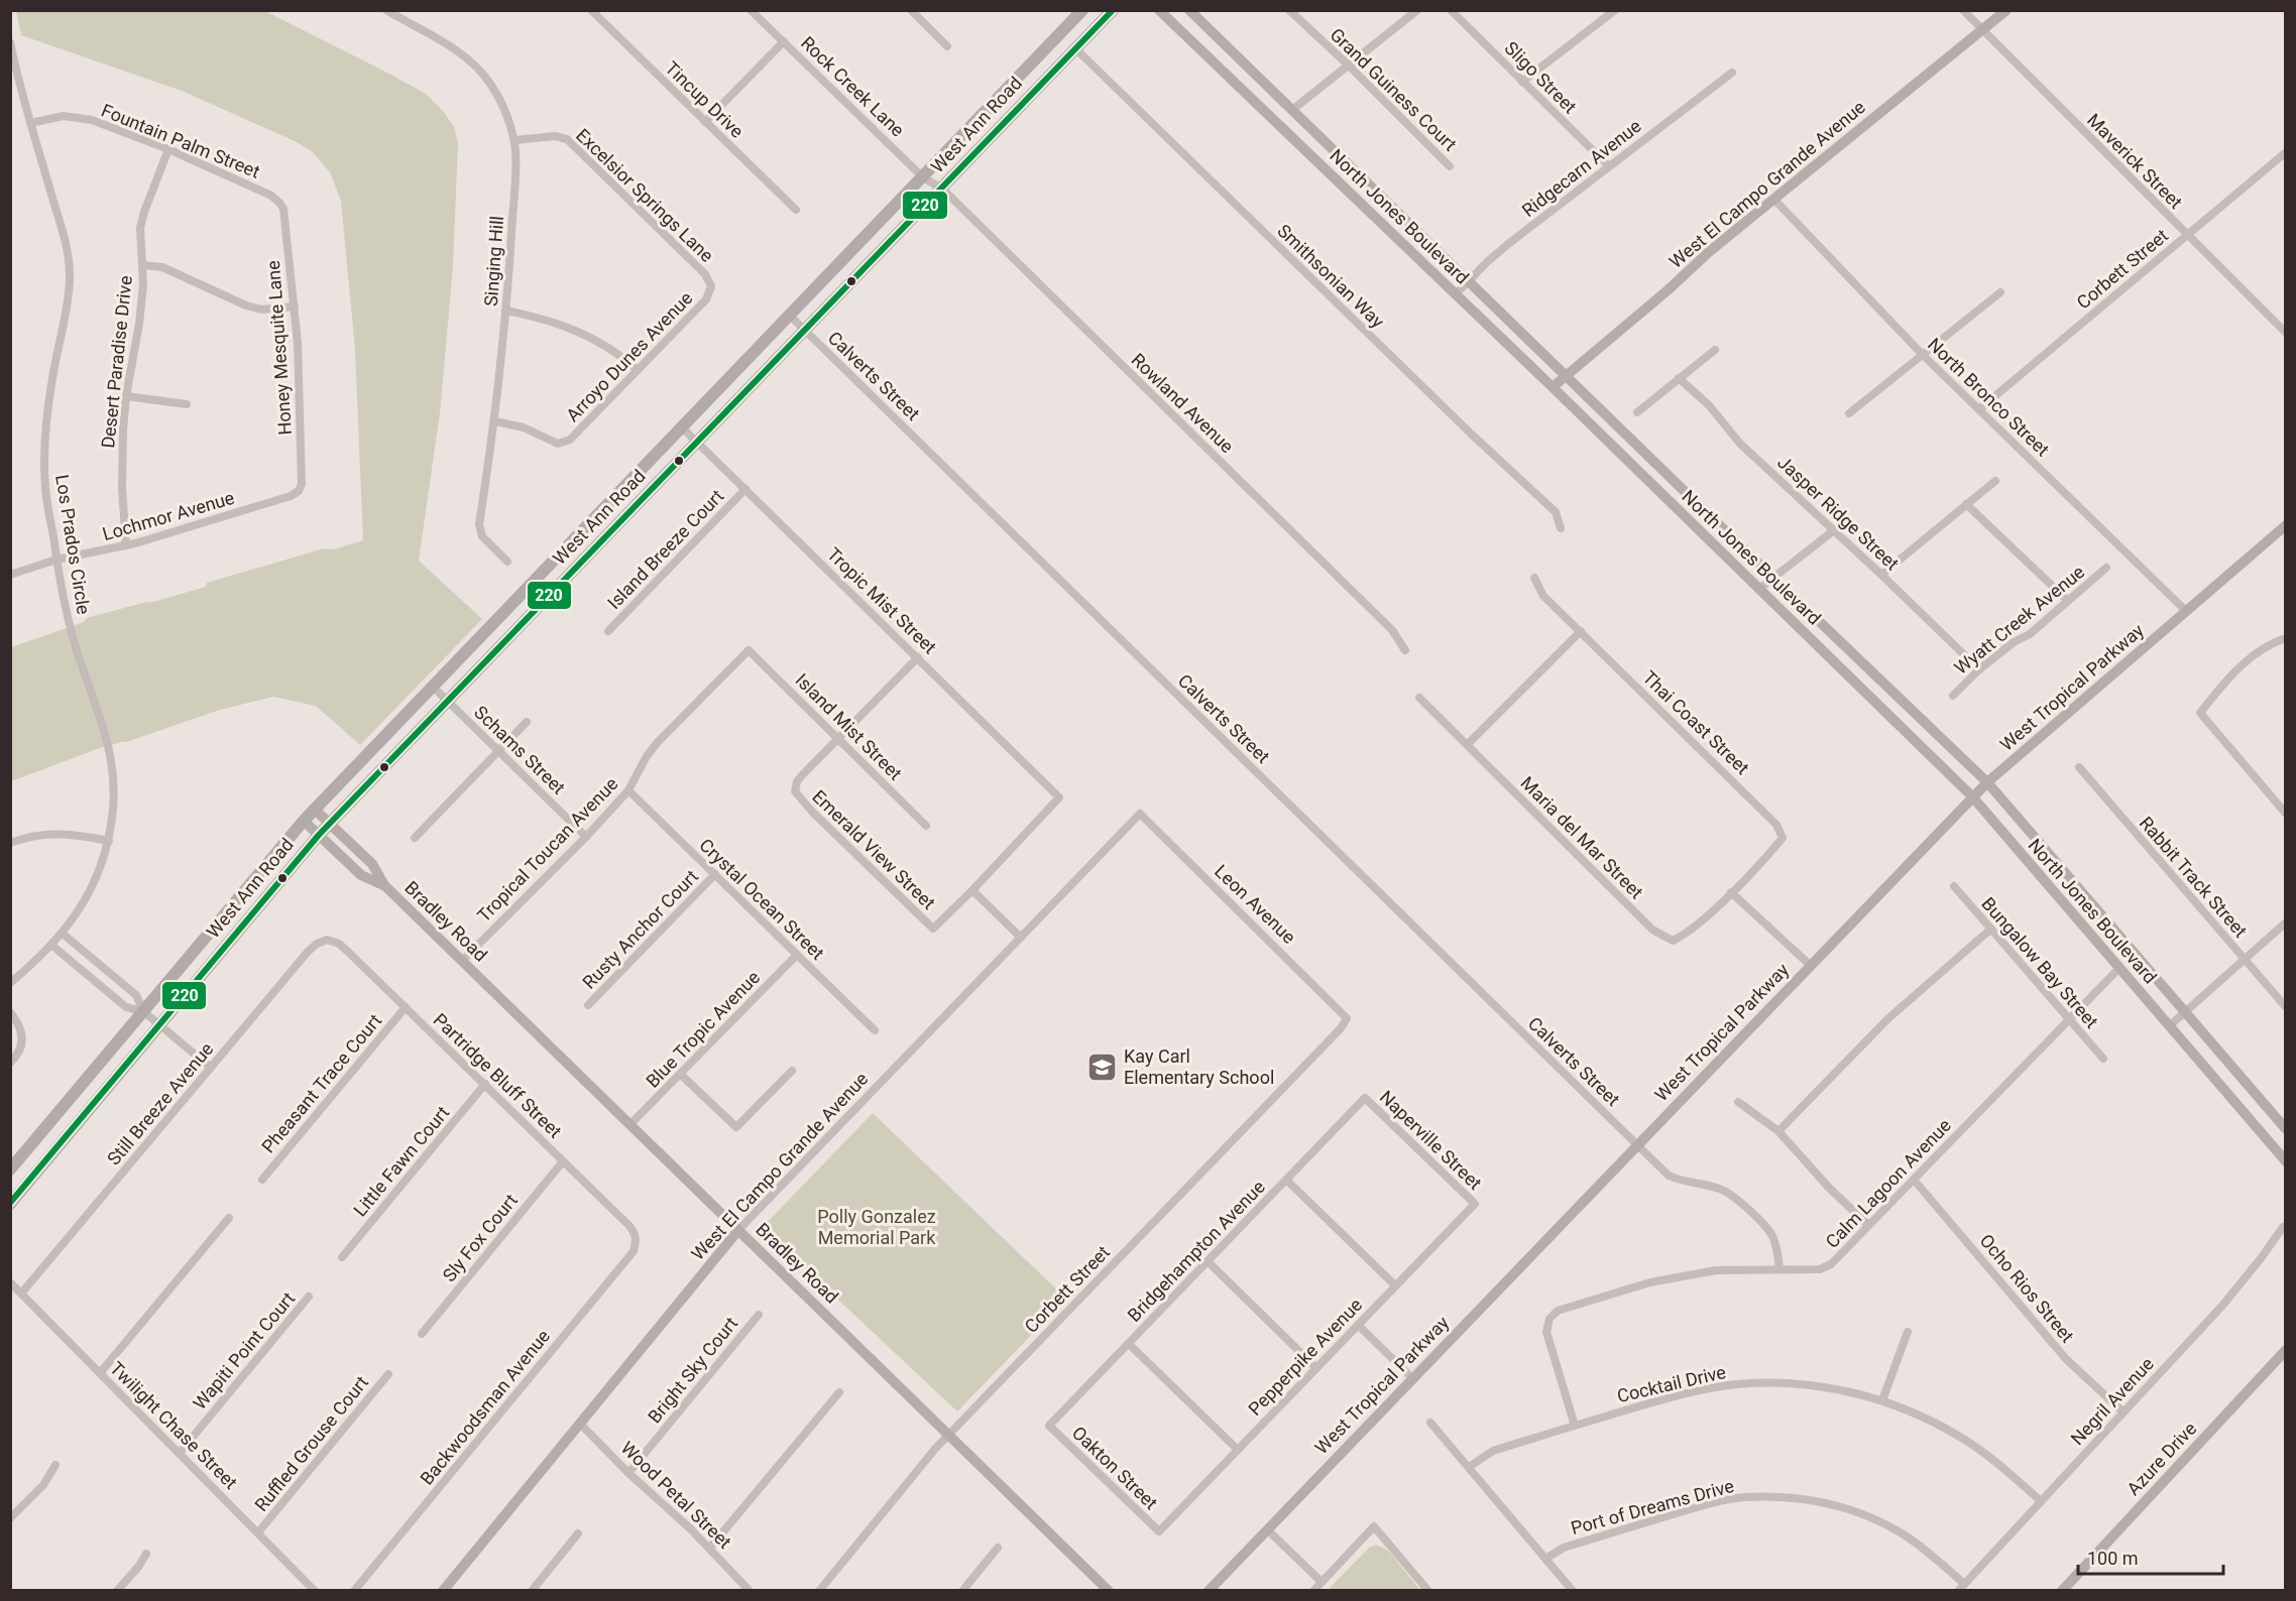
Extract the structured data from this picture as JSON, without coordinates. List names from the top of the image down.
{
  "streets": {
    "main road": [
      "West Ann Road",
      "West El Campo Grande Avenue",
      "North Jones Boulevard",
      "West Tropical Parkway",
      "Bradley Road",
      "Azure Drive"
    ],
    "street": [
      "Sligo Street",
      "Rock Creek Lane",
      "Grand Guiness Court",
      "Tincup Drive",
      "Fountain Palm Street",
      "Maverick Street",
      "Ridgecarn Avenue",
      "Excelsior Springs Lane",
      "Singing Hill",
      "Corbett Street",
      "Smithsonian Way",
      "Honey Mesquite Lane",
      "Arroyo Dunes Avenue",
      "Desert Paradise Drive",
      "Calverts Street",
      "North Bronco Street",
      "Rowland Avenue",
      "Jasper Ridge Street",
      "Lochmor Avenue",
      "Los Prados Circle",
      "Island Breeze Court",
      "Tropic Mist Street",
      "Wyatt Creek Avenue",
      "Thai Coast Street",
      "Island Mist Street",
      "Schams Street",
      "Maria del Mar Street",
      "Tropical Toucan Avenue",
      "Emerald View Street",
      "Rabbit Track Street",
      "Crystal Ocean Street",
      "Leon Avenue",
      "Rusty Anchor Court",
      "Bungalow Bay Street",
      "Blue Tropic Avenue",
      "Partridge Bluff Street",
      "Pheasant Trace Court",
      "Still Breeze Avenue",
      "Naperville Street",
      "Little Fawn Court",
      "Calm Lagoon Avenue",
      "Sly Fox Court",
      "Bridgehampton Avenue",
      "Ocho Rios Street",
      "Wapiti Point Court",
      "Pepperpike Avenue",
      "Bright Sky Court",
      "Cocktail Drive",
      "Negril Avenue",
      "Backwoodsman Avenue",
      "Twilight Chase Street",
      "Ruffled Grouse Court",
      "Oakton Street",
      "Wood Petal Street",
      "Port of Dreams Drive"
    ]
  },
  "crossings": [
    ["Sligo Street", "Ridgecarn Avenue"],
    ["Rock Creek Lane", "West Ann Road"],
    ["Rock Creek Lane", "Rowland Avenue"],
    ["West Ann Road", "Smithsonian Way"],
    ["West Ann Road", "Calverts Street"],
    ["West Ann Road", "Rowland Avenue"],
    ["West Ann Road", "Tropic Mist Street"],
    ["West Ann Road", "Schams Street"],
    ["West Ann Road", "Bradley Road"],
    ["Fountain Palm Street", "Honey Mesquite Lane"],
    ["Fountain Palm Street", "Desert Paradise Drive"],
    ["Fountain Palm Street", "Los Prados Circle"],
    ["Maverick Street", "West El Campo Grande Avenue"],
    ["Maverick Street", "Corbett Street"],
    ["Ridgecarn Avenue", "North Jones Boulevard"],
    ["West El Campo Grande Avenue", "North Jones Boulevard"],
    ["West El Campo Grande Avenue", "North Bronco Street"],
    ["West El Campo Grande Avenue", "Leon Avenue"],
    ["West El Campo Grande Avenue", "Bradley Road"],
    ["West El Campo Grande Avenue", "Wood Petal Street"],
    ["Excelsior Springs Lane", "Singing Hill"],
    ["Excelsior Springs Lane", "Arroyo Dunes Avenue"],
    ["North Jones Boulevard", "West Tropical Parkway"],
    ["North Jones Boulevard", "Calm Lagoon Avenue"],
    ["Singing Hill", "Arroyo Dunes Avenue"],
    ["Corbett Street", "North Bronco Street"],
    ["Corbett Street", "Leon Avenue"],
    ["Corbett Street", "Bradley Road"],
    ["Honey Mesquite Lane", "Lochmor Avenue"],
    ["Desert Paradise Drive", "Lochmor Avenue"],
    ["Calverts Street", "West Tropical Parkway"],
    ["Calverts Street", "Calm Lagoon Avenue"],
    ["North Bronco Street", "West Tropical Parkway"],
    ["Jasper Ridge Street", "Wyatt Creek Avenue"],
    ["Lochmor Avenue", "Los Prados Circle"],
    ["Island Breeze Court", "Tropic Mist Street"],
    ["Tropic Mist Street", "Emerald View Street"],
    ["Thai Coast Street", "Maria del Mar Street"],
    ["Island Mist Street", "Tropical Toucan Avenue"],
    ["Island Mist Street", "Emerald View Street"],
    ["Schams Street", "Tropical Toucan Avenue"],
    ["Tropical Toucan Avenue", "Crystal Ocean Street"],
    ["Tropical Toucan Avenue", "Bradley Road"],
    ["Crystal Ocean Street", "Rusty Anchor Court"],
    ["Crystal Ocean Street", "Blue Tropic Avenue"],
    ["Bradley Road", "Blue Tropic Avenue"],
    ["Bungalow Bay Street", "Calm Lagoon Avenue"],
    ["Partridge Bluff Street", "Pheasant Trace Court"],
    ["Partridge Bluff Street", "Still Breeze Avenue"],
    ["Partridge Bluff Street", "Little Fawn Court"],
    ["Partridge Bluff Street", "Sly Fox Court"],
    ["Partridge Bluff Street", "Backwoodsman Avenue"],
    ["Still Breeze Avenue", "Twilight Chase Street"],
    ["Naperville Street", "Bridgehampton Avenue"],
    ["Naperville Street", "Pepperpike Avenue"],
    ["Calm Lagoon Avenue", "Ocho Rios Street"],
    ["Calm Lagoon Avenue", "Cocktail Drive"],
    ["Bridgehampton Avenue", "Oakton Street"],
    ["Ocho Rios Street", "Negril Avenue"],
    ["Wapiti Point Court", "Twilight Chase Street"],
    ["Pepperpike Avenue", "Oakton Street"],
    ["Bright Sky Court", "Wood Petal Street"],
    ["Cocktail Drive", "Negril Avenue"],
    ["Negril Avenue", "Port of Dreams Drive"],
    ["Twilight Chase Street", "Ruffled Grouse Court"]
  ],
  "parks": ["Polly Gonzalez Memorial Park"],
  "places": {
    "school or university": ["Kay Carl Elementary School"]
  },
  "lines": ["transit line 220"],
  "scale_bar": "100 m"
}
